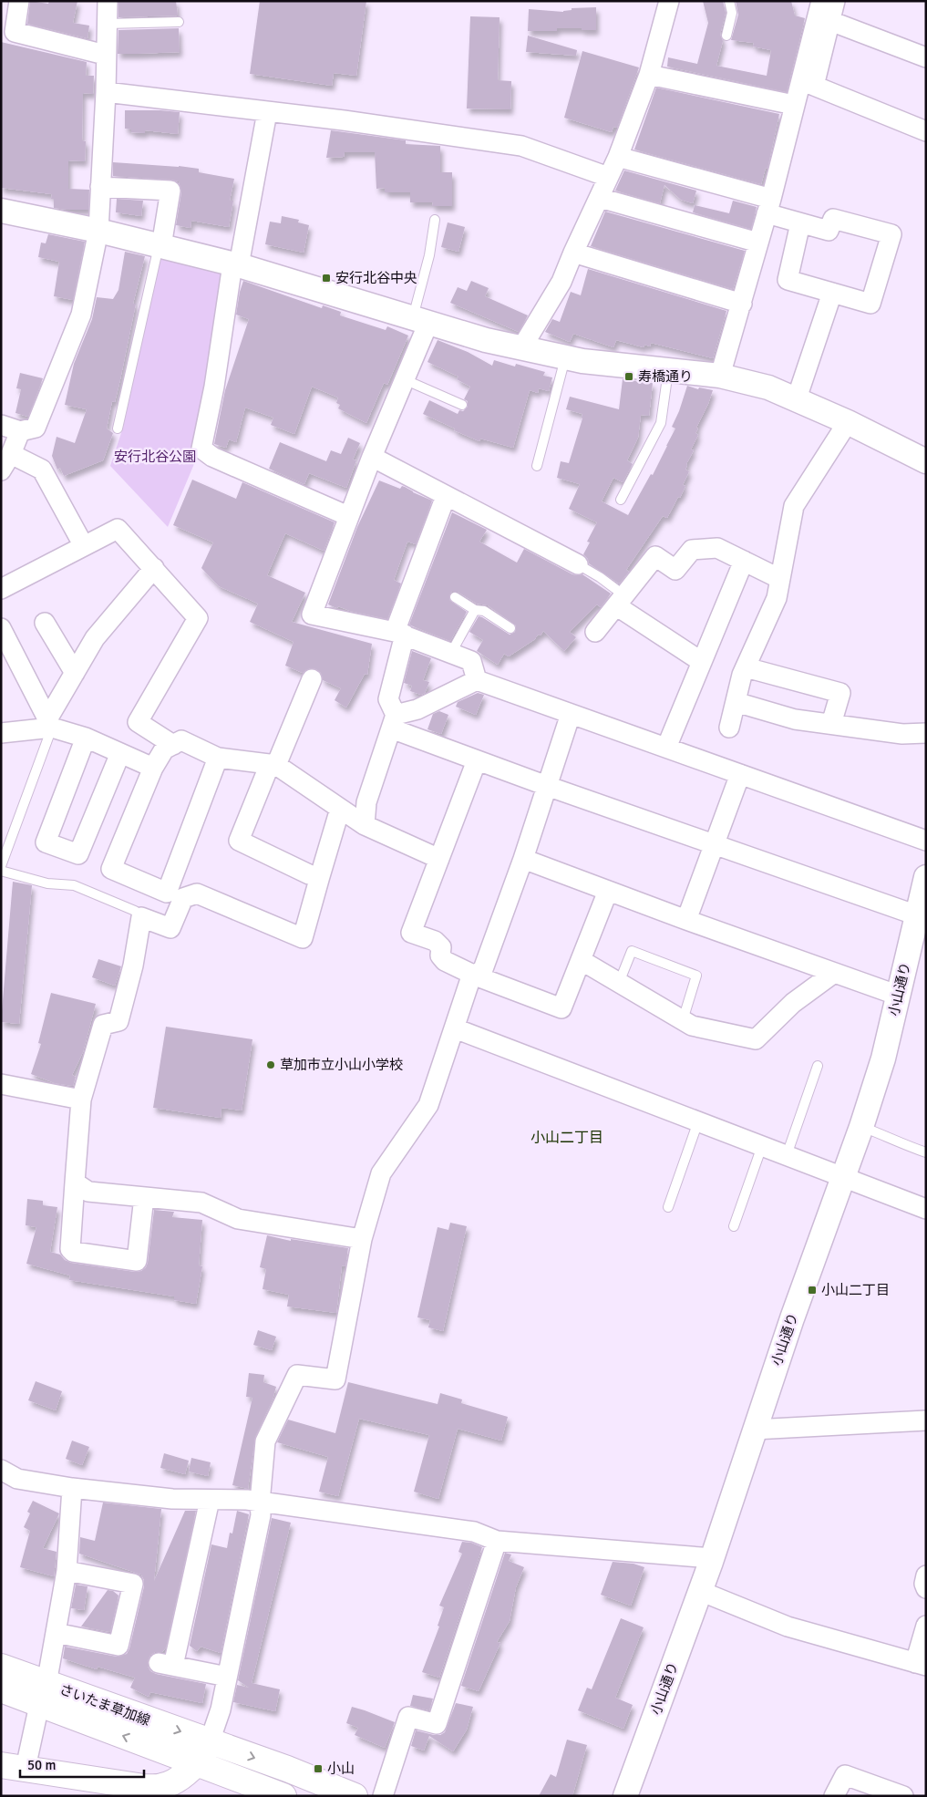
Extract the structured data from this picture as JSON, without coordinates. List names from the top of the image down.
{
  "streets": {
    "main road": ["さいたま草加線"],
    "street": ["小山通り"]
  },
  "districts": ["小山二丁目"],
  "parks": ["安行北谷公園"],
  "places": {
    "transit": [
      "安行北谷中央",
      "寿橋通り",
      "小山二丁目",
      "小山"
    ],
    "other": ["草加市立小山小学校"]
  },
  "scale_bar": "50 m"
}
